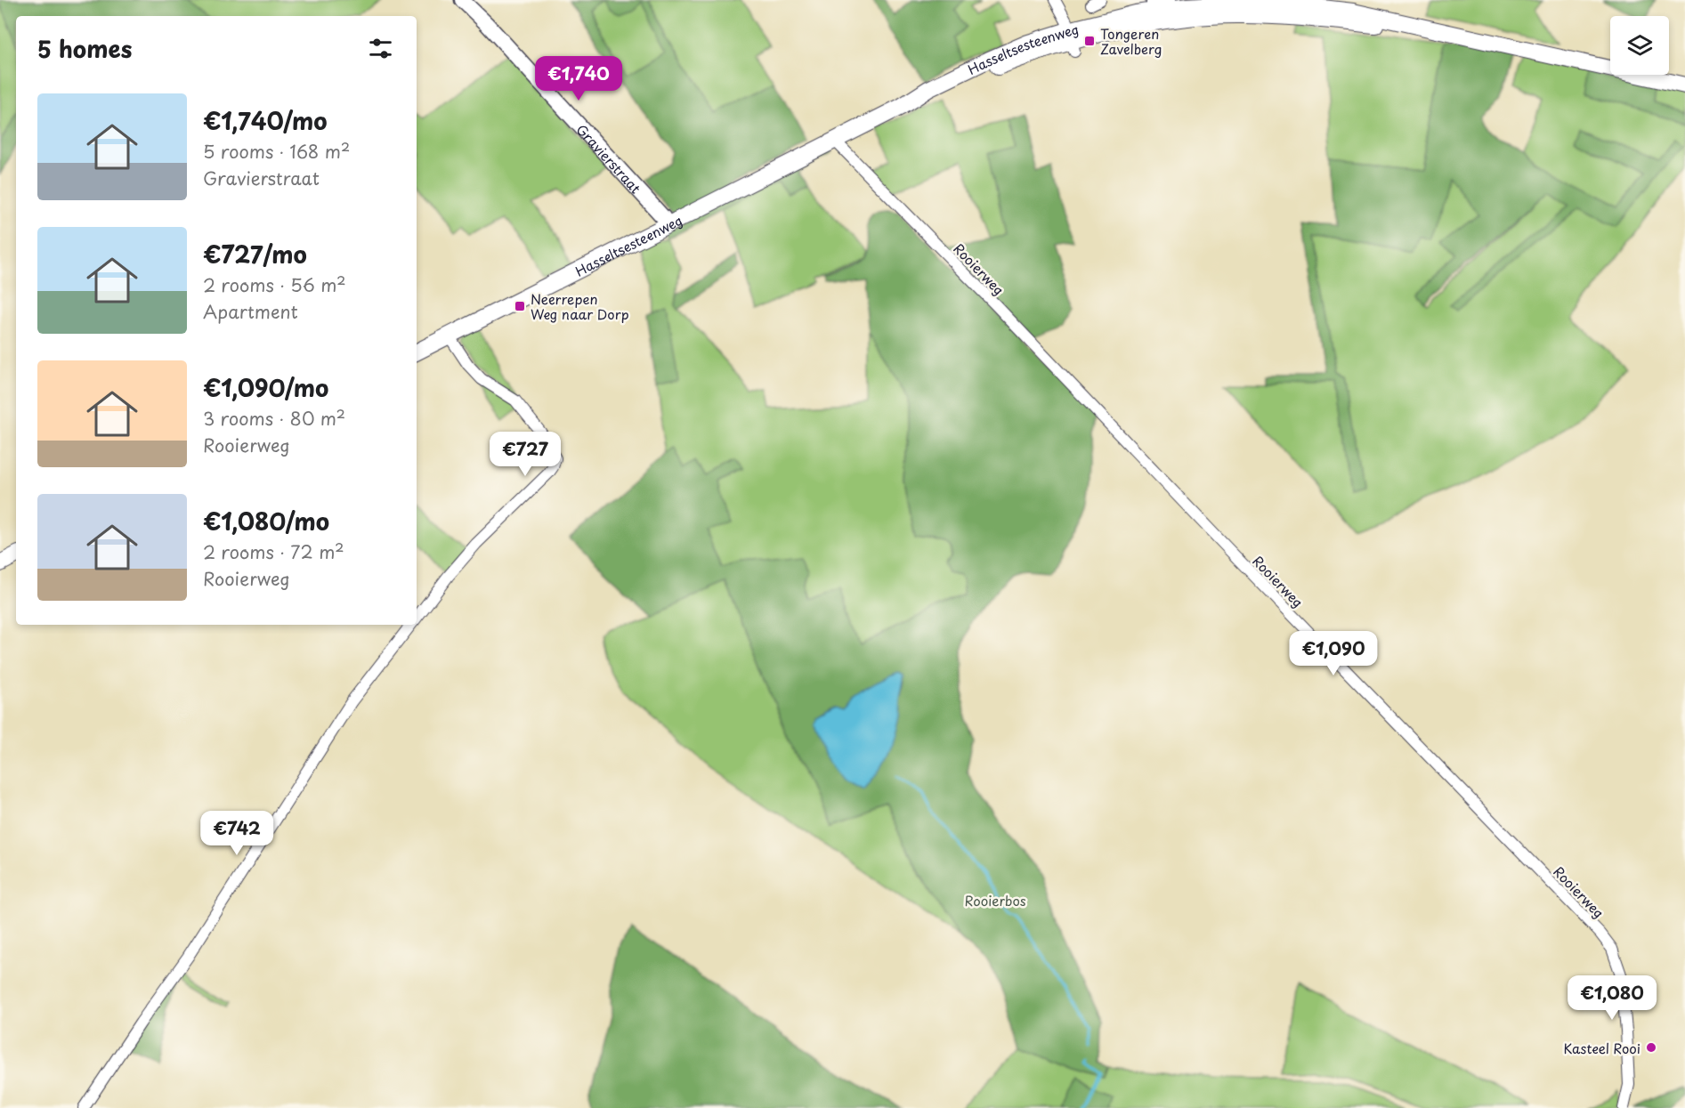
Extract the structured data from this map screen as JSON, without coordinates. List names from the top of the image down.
{
  "streets": {
    "main road": ["Hasseltsesteenweg"],
    "street": ["Gravierstraat", "Rooierweg"]
  },
  "crossings": [
    ["Hasseltsesteenweg", "Gravierstraat"],
    ["Hasseltsesteenweg", "Rooierweg"]
  ],
  "parks": ["Rooierbos"],
  "places": {
    "transit": ["Tongeren Zavelberg", "Neerrepen Weg naar Dorp"],
    "other": ["Kasteel Rooi"]
  },
  "page": {
    "heading": "5 homes",
    "price": [
      "€1,740",
      "€727",
      "€1,090",
      "€742",
      "€1,080"
    ],
    "list": [
      {
        "name": "€1,740/mo",
        "note": "5 rooms · 168 m² · Gravierstraat"
      },
      {
        "name": "€727/mo",
        "note": "2 rooms · 56 m² · Apartment"
      },
      {
        "name": "€1,090/mo",
        "note": "3 rooms · 80 m² · Rooierweg"
      },
      {
        "name": "€1,080/mo",
        "note": "2 rooms · 72 m² · Rooierweg"
      }
    ]
  }
}
